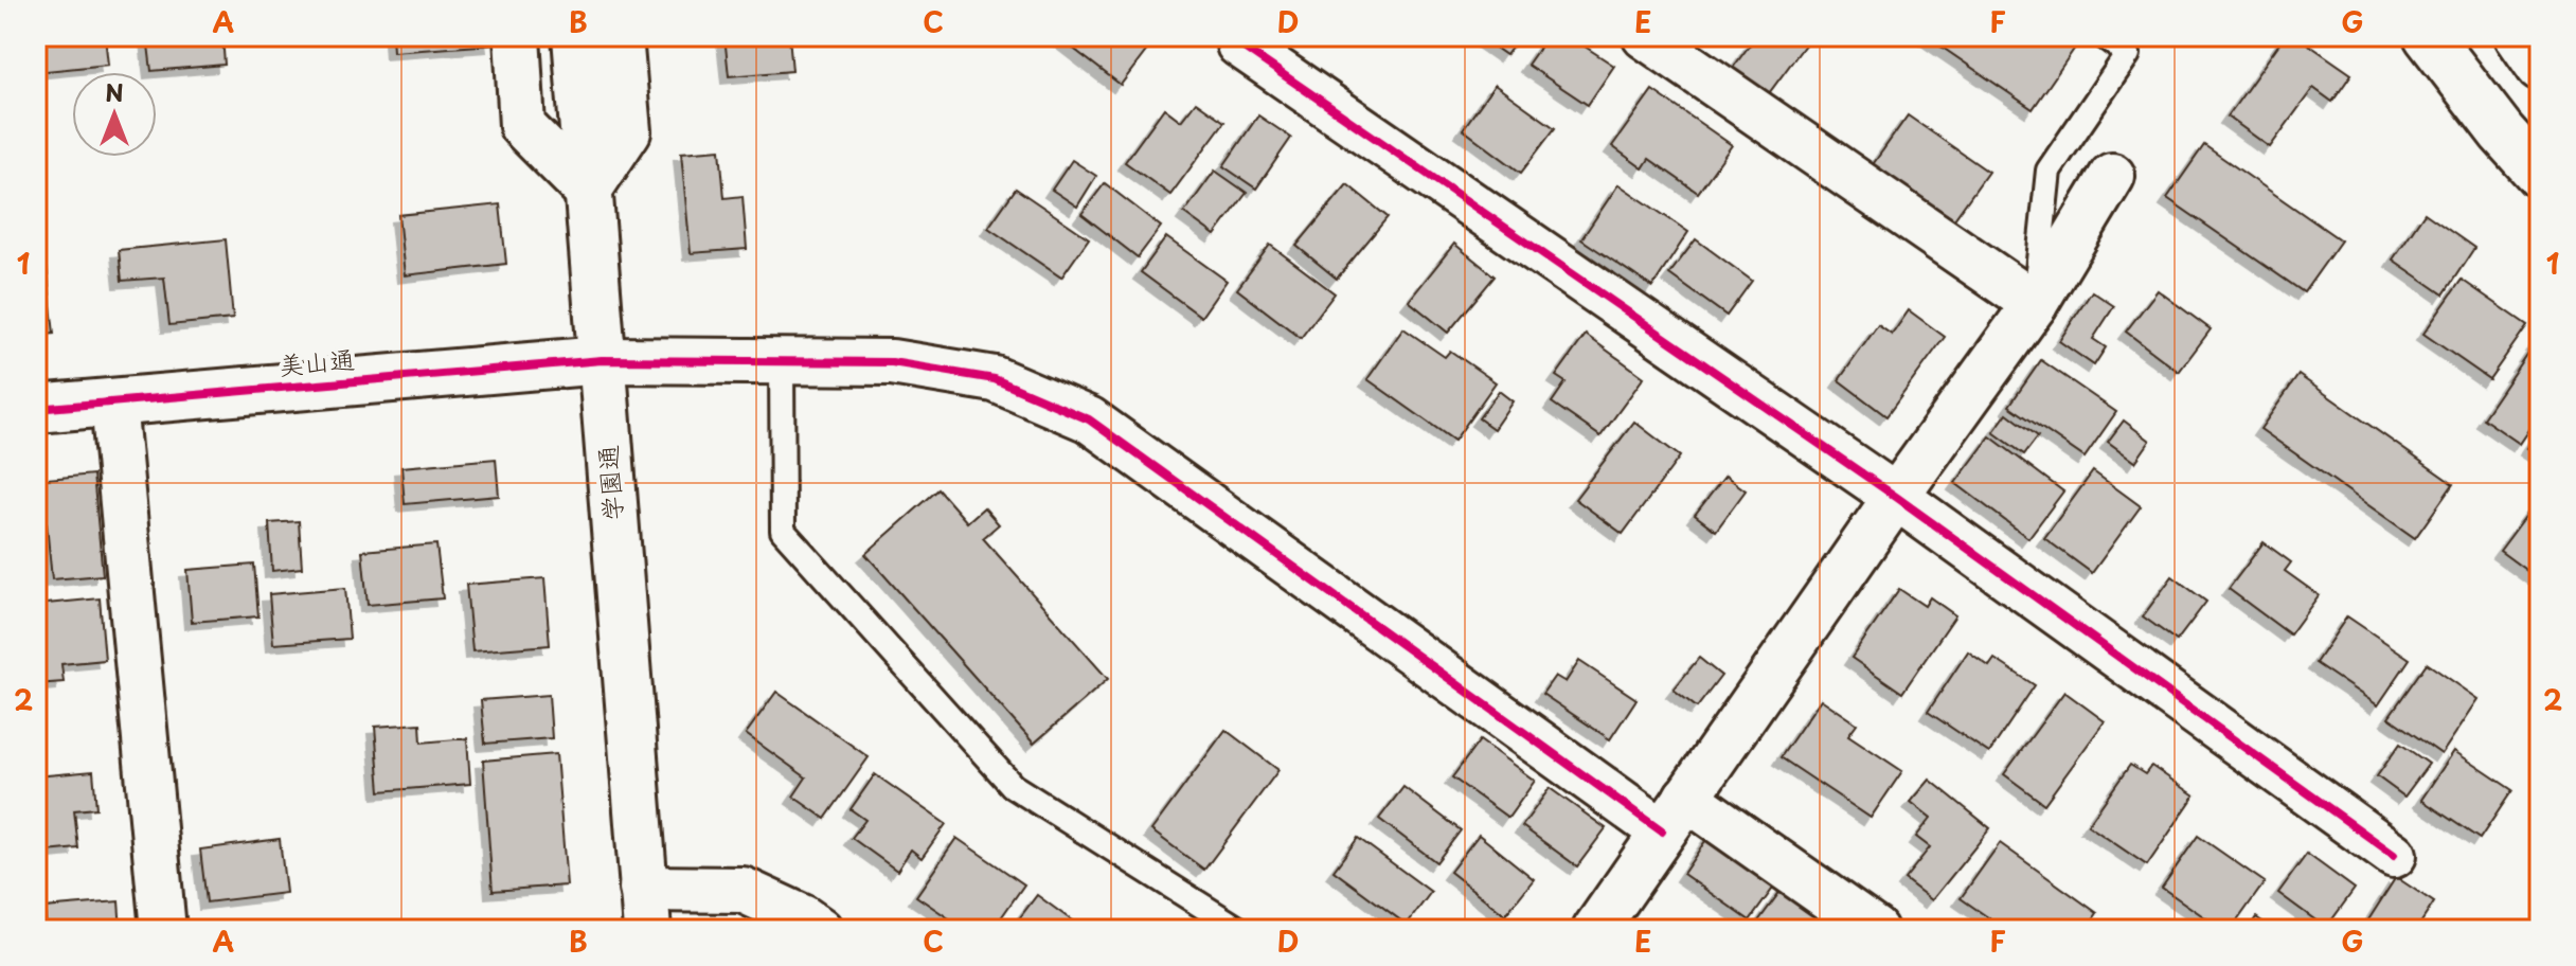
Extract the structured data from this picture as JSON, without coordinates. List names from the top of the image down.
{
  "streets": {
    "street": ["美山通", "学園通"]
  },
  "crossings": [
    ["美山通", "学園通"]
  ],
  "north": "top",
  "grid": {
    "columns": [
      "A",
      "B",
      "C",
      "D",
      "E",
      "F",
      "G"
    ],
    "rows": ["1", "2"]
  }
}
